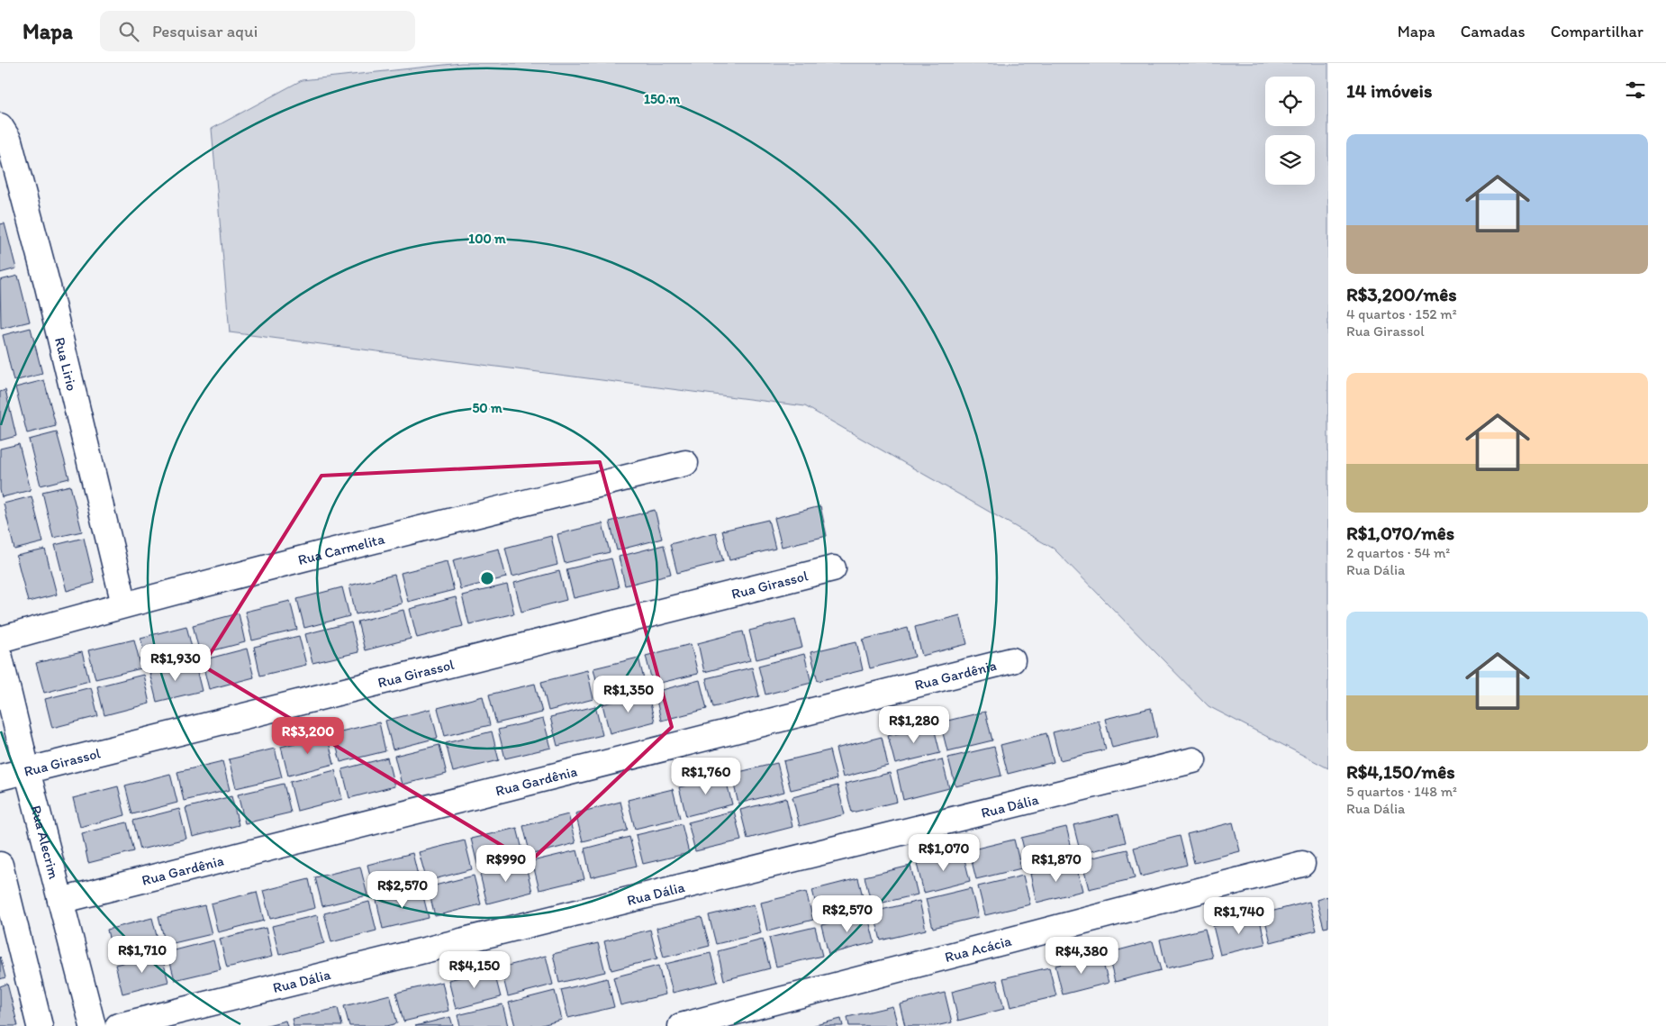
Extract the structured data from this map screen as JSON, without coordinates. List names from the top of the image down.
{
  "streets": {
    "street": [
      "Rua Lirio",
      "Rua Carmelita",
      "Rua Girassol",
      "Rua Gardênia",
      "Rua Dália",
      "Rua Alecrim",
      "Rua Acácia"
    ]
  },
  "crossings": [
    ["Rua Lirio", "Rua Carmelita"],
    ["Rua Girassol", "Rua Alecrim"],
    ["Rua Gardênia", "Rua Alecrim"]
  ],
  "page": {
    "header": "Mapa",
    "search": "Pesquisar aqui",
    "nav": ["Mapa", "Camadas", "Compartilhar"],
    "heading": "14 imóveis",
    "list": [
      {
        "name": "R$3,200/mês",
        "note": "4 quartos · 152 m² · Rua Girassol"
      },
      {
        "name": "R$1,070/mês",
        "note": "2 quartos · 54 m² · Rua Dália"
      },
      {
        "name": "R$4,150/mês",
        "note": "5 quartos · 148 m² · Rua Dália"
      }
    ],
    "price": [
      "R$1,930",
      "R$1,350",
      "R$1,280",
      "R$3,200",
      "R$1,760",
      "R$1,070",
      "R$990",
      "R$1,870",
      "R$2,570",
      "R$2,570",
      "R$1,740",
      "R$1,710",
      "R$4,380",
      "R$4,150"
    ]
  },
  "rings": ["150 m", "100 m", "50 m"]
}
